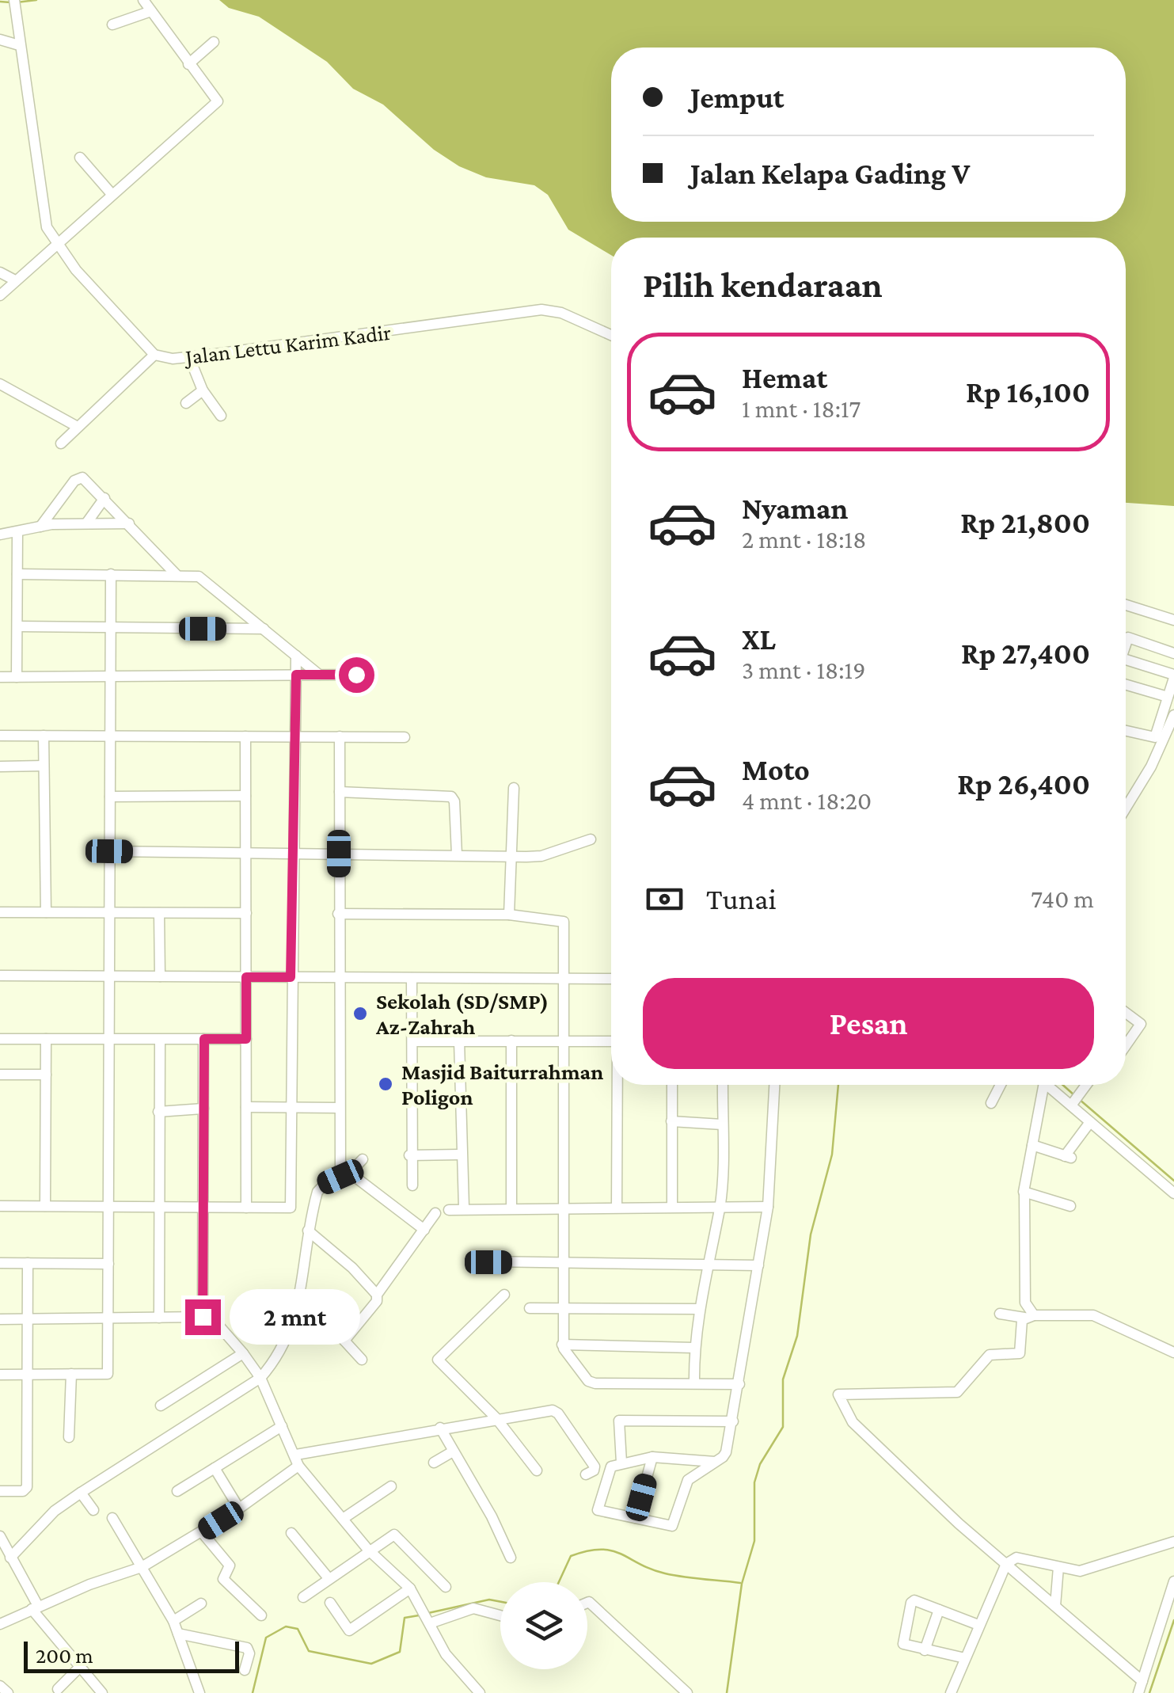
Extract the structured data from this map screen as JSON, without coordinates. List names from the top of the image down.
{
  "streets": {
    "street": ["Jalan Lettu Karim Kadir"]
  },
  "places": ["Sekolah (SD/SMP) Az-Zahrah", "Masjid Baiturrahman Poligon"],
  "scale_bar": "200 m",
  "page": {
    "banner": ["Jemput", "Jalan Kelapa Gading V"],
    "heading": "Pilih kendaraan",
    "list": [
      {
        "name": "Hemat",
        "note": "1 mnt · 18:17",
        "value": "Rp 16,100"
      },
      {
        "name": "Nyaman",
        "note": "2 mnt · 18:18",
        "value": "Rp 21,800"
      },
      {
        "name": "XL",
        "note": "3 mnt · 18:19",
        "value": "Rp 27,400"
      },
      {
        "name": "Moto",
        "note": "4 mnt · 18:20",
        "value": "Rp 26,400"
      }
    ],
    "pay": ["Tunai", "740 m"],
    "buttons": "Pesan",
    "bubble": "2 mnt",
    "scale": "200 m"
  }
}
